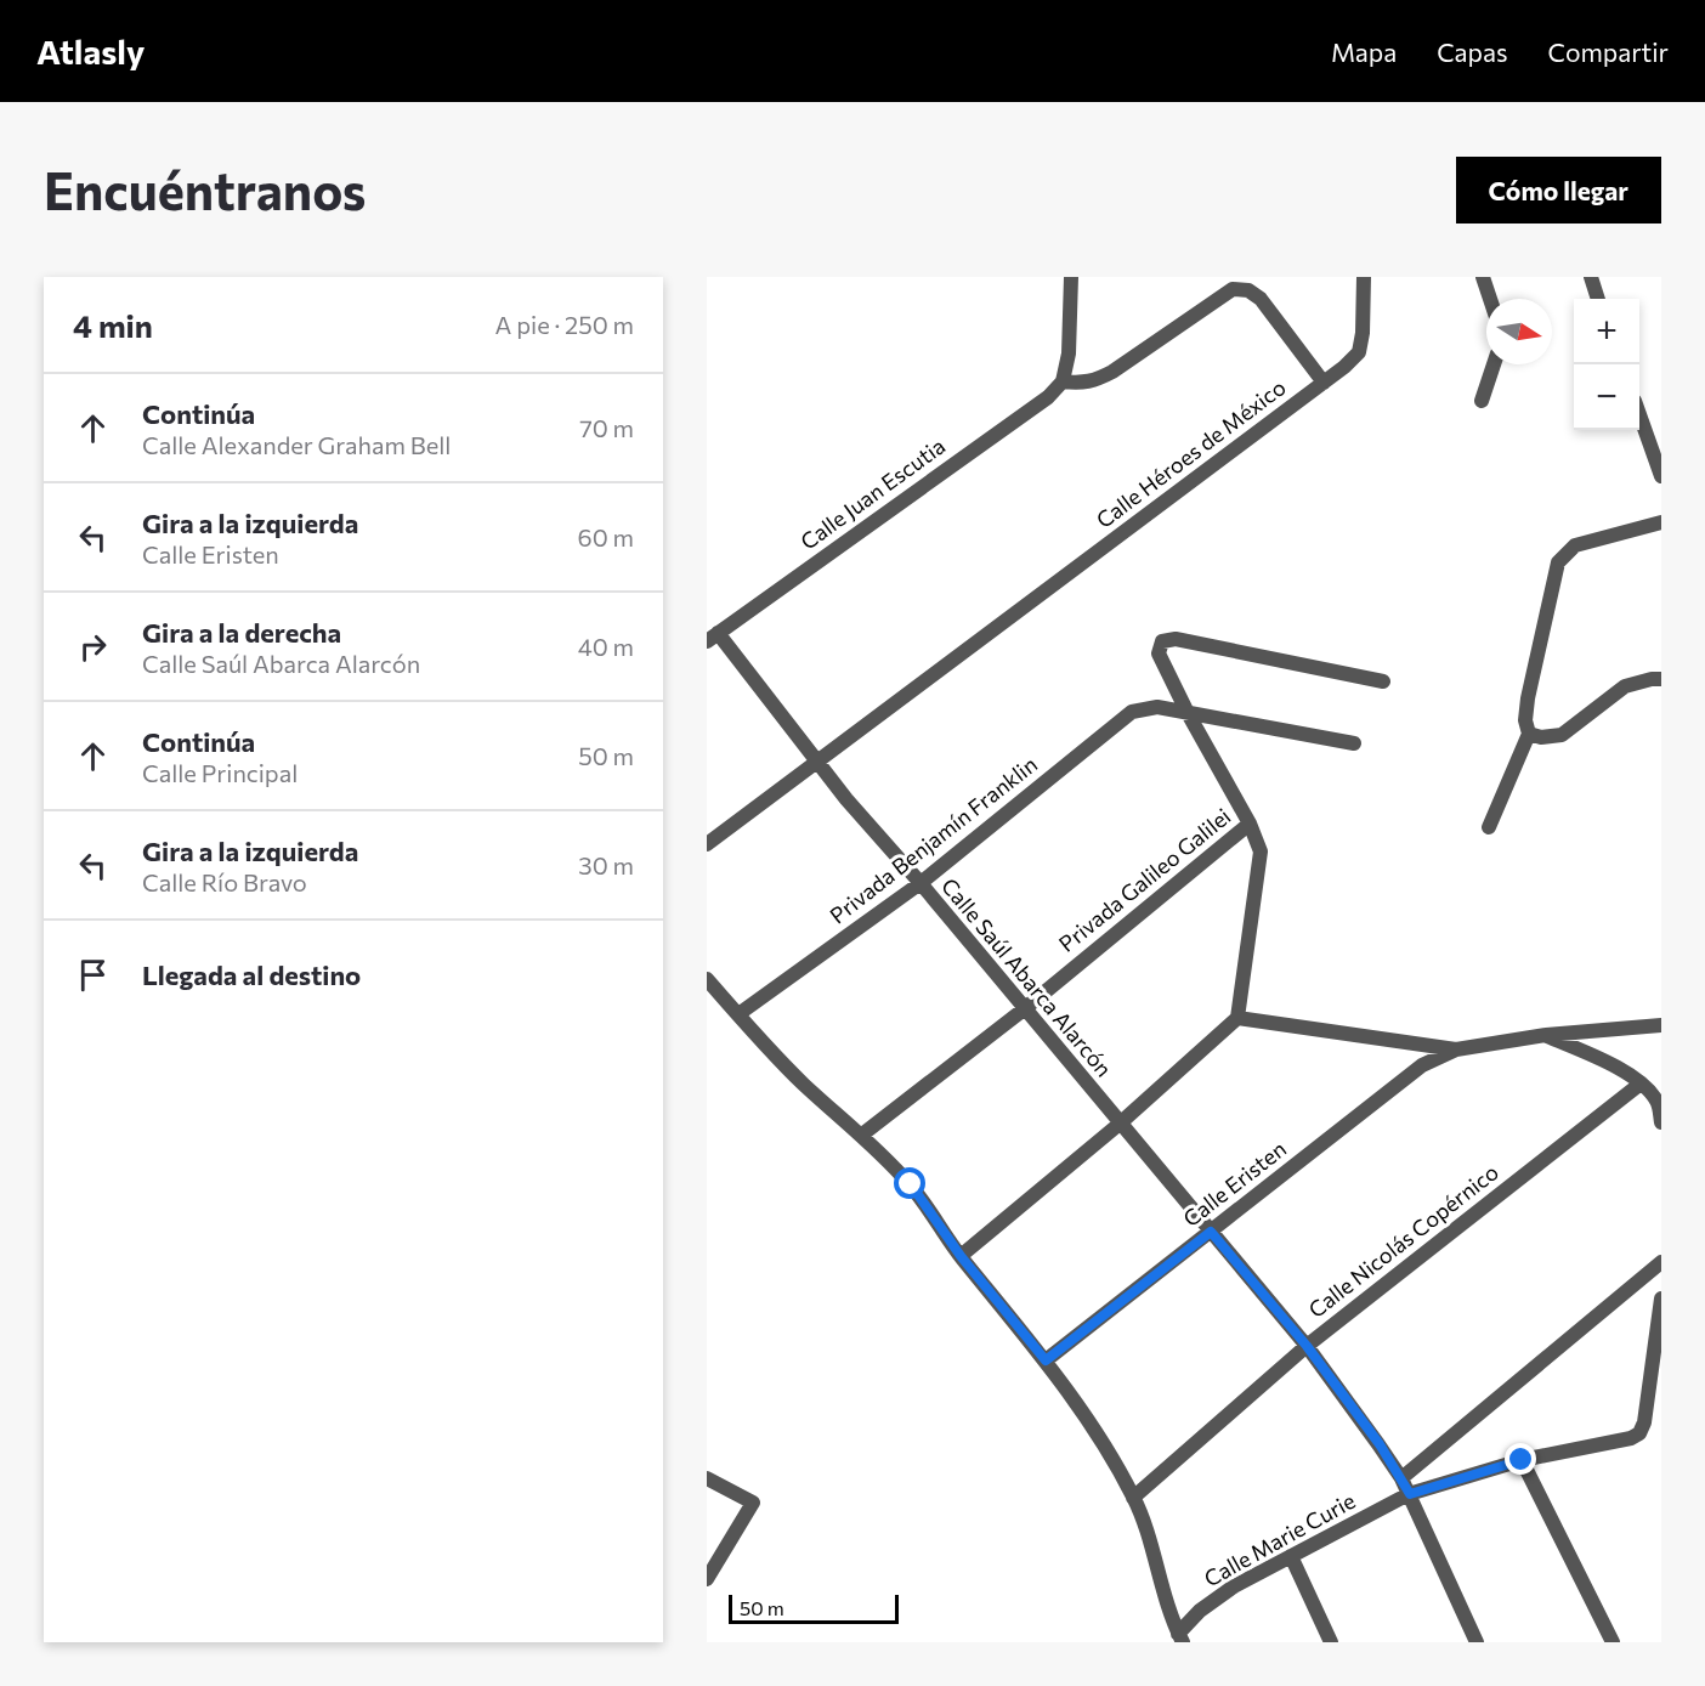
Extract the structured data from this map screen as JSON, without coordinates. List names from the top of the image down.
{
  "streets": {
    "street": [
      "Calle Héroes de México",
      "Calle Juan Escutia",
      "Privada Benjamín Franklin",
      "Privada Galileo Galilei",
      "Calle Saúl Abarca Alarcón",
      "Calle Eristen",
      "Calle Nicolás Copérnico",
      "Calle Marie Curie"
    ]
  },
  "crossings": [
    ["Calle Héroes de México", "Calle Saúl Abarca Alarcón"],
    ["Calle Juan Escutia", "Calle Saúl Abarca Alarcón"],
    ["Privada Benjamín Franklin", "Calle Saúl Abarca Alarcón"],
    ["Privada Galileo Galilei", "Calle Saúl Abarca Alarcón"],
    ["Calle Saúl Abarca Alarcón", "Calle Eristen"],
    ["Calle Saúl Abarca Alarcón", "Calle Nicolás Copérnico"],
    ["Calle Saúl Abarca Alarcón", "Calle Marie Curie"]
  ],
  "scale_bar": "50 m",
  "north": "right",
  "page": {
    "header": "Atlasly",
    "nav": ["Mapa", "Capas", "Compartir"],
    "buttons": "Cómo llegar",
    "title": "Encuéntranos",
    "heading": ["4 min", "A pie · 250 m"],
    "map_buttons": ["+", "−"],
    "list": [
      ["Continúa", "Calle Alexander Graham Bell", "70 m"],
      ["Gira a la izquierda", "Calle Eristen", "60 m"],
      ["Gira a la derecha", "Calle Saúl Abarca Alarcón", "40 m"],
      ["Continúa", "Calle Principal", "50 m"],
      ["Gira a la izquierda", "Calle Río Bravo", "30 m"],
      "Llegada al destino"
    ],
    "scale": "50 m"
  }
}
